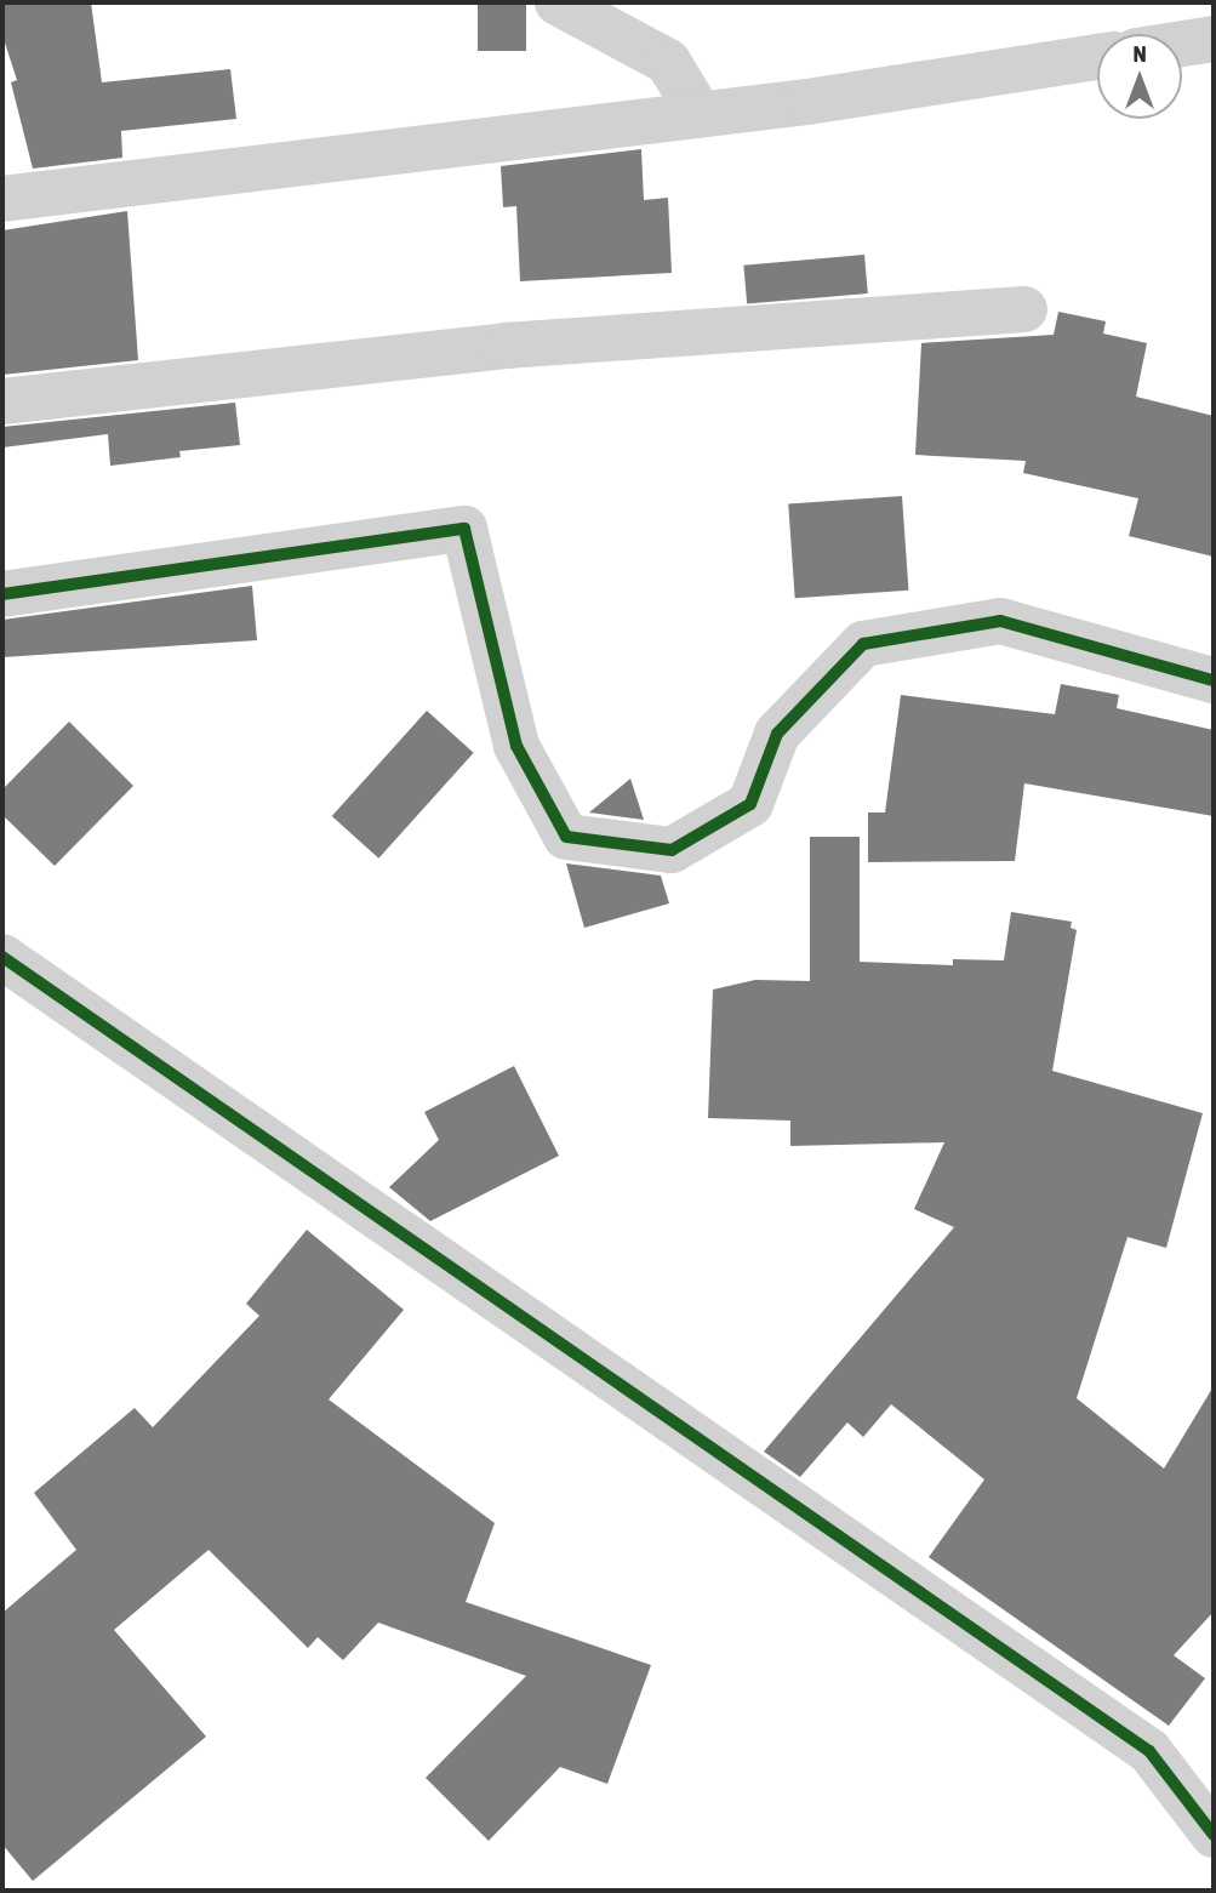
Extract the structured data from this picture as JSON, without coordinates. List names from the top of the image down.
{
  "north": "top"
}
